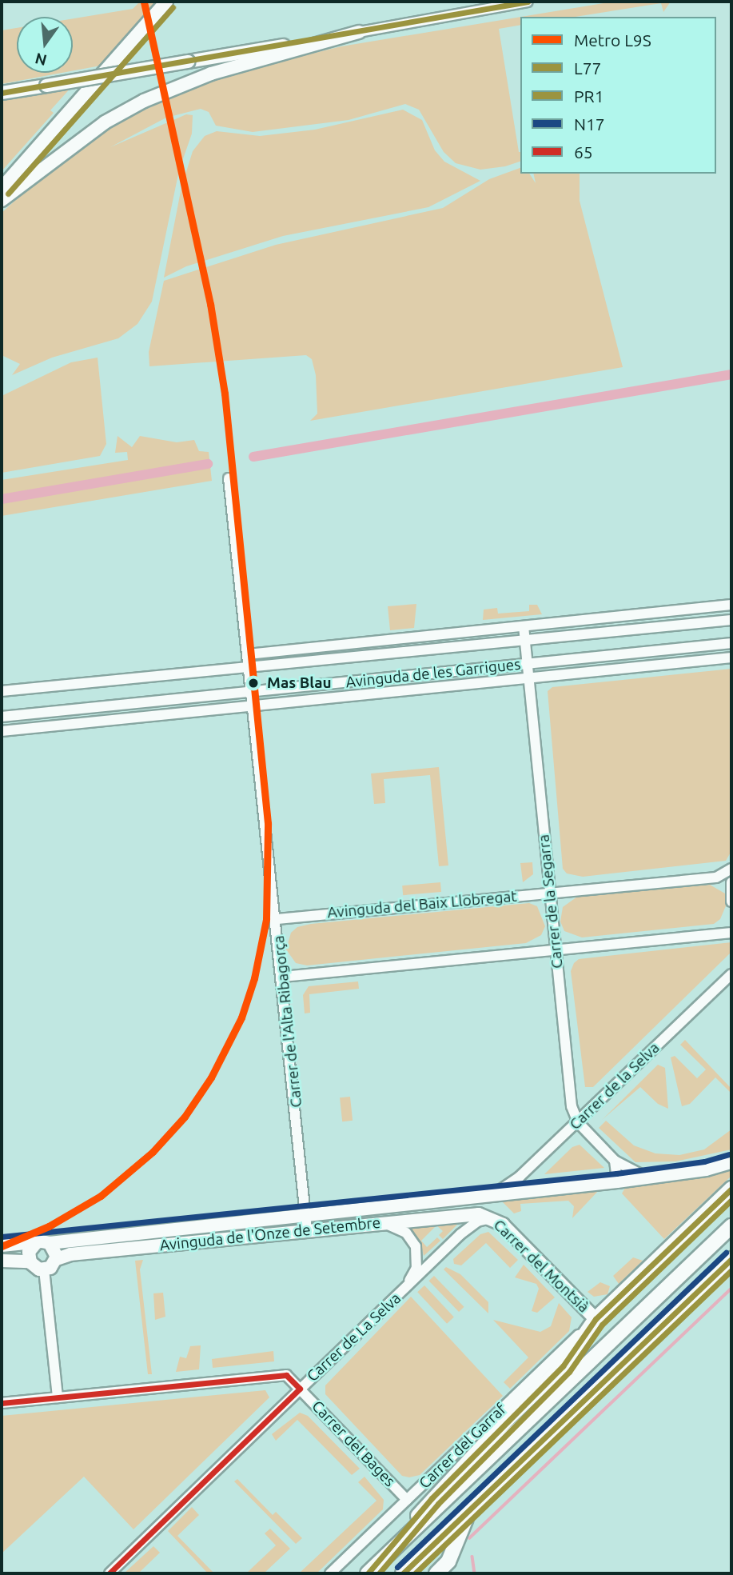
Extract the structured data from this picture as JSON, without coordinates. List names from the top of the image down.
{
  "streets": {
    "main road": ["Avinguda de l'Onze de Setembre", "Carrer del Montsià"],
    "street": [
      "Avinguda de les Garrigues",
      "Carrer de la Segarra",
      "Avinguda del Baix Llobregat",
      "Carrer de l'Alta Ribagorça",
      "Carrer de la Selva",
      "Carrer de La Selva",
      "Carrer del Bages",
      "Carrer del Garraf"
    ]
  },
  "crossings": [
    ["Avinguda de les Garrigues", "Carrer de la Segarra"],
    ["Avinguda de les Garrigues", "Carrer de l'Alta Ribagorça"],
    ["Carrer de la Segarra", "Avinguda del Baix Llobregat"],
    ["Carrer de la Segarra", "Carrer de la Selva"],
    ["Carrer de la Segarra", "Avinguda de l'Onze de Setembre"],
    ["Avinguda del Baix Llobregat", "Carrer de l'Alta Ribagorça"],
    ["Carrer de l'Alta Ribagorça", "Avinguda de l'Onze de Setembre"],
    ["Carrer de la Selva", "Avinguda de l'Onze de Setembre"],
    ["Avinguda de l'Onze de Setembre", "Carrer del Montsià"],
    ["Avinguda de l'Onze de Setembre", "Carrer de La Selva"],
    ["Carrer del Montsià", "Carrer de La Selva"],
    ["Carrer del Montsià", "Carrer del Garraf"],
    ["Carrer de La Selva", "Carrer del Bages"],
    ["Carrer del Bages", "Carrer del Garraf"]
  ],
  "places": ["Mas Blau"],
  "lines": [
    "metro line L9S",
    "transit line L77",
    "transit line PR1",
    "transit line N17",
    "transit line 65"
  ],
  "legend": [
    "Metro L9S",
    "L77",
    "PR1",
    "N17",
    "65"
  ],
  "north": "bottom"
}
